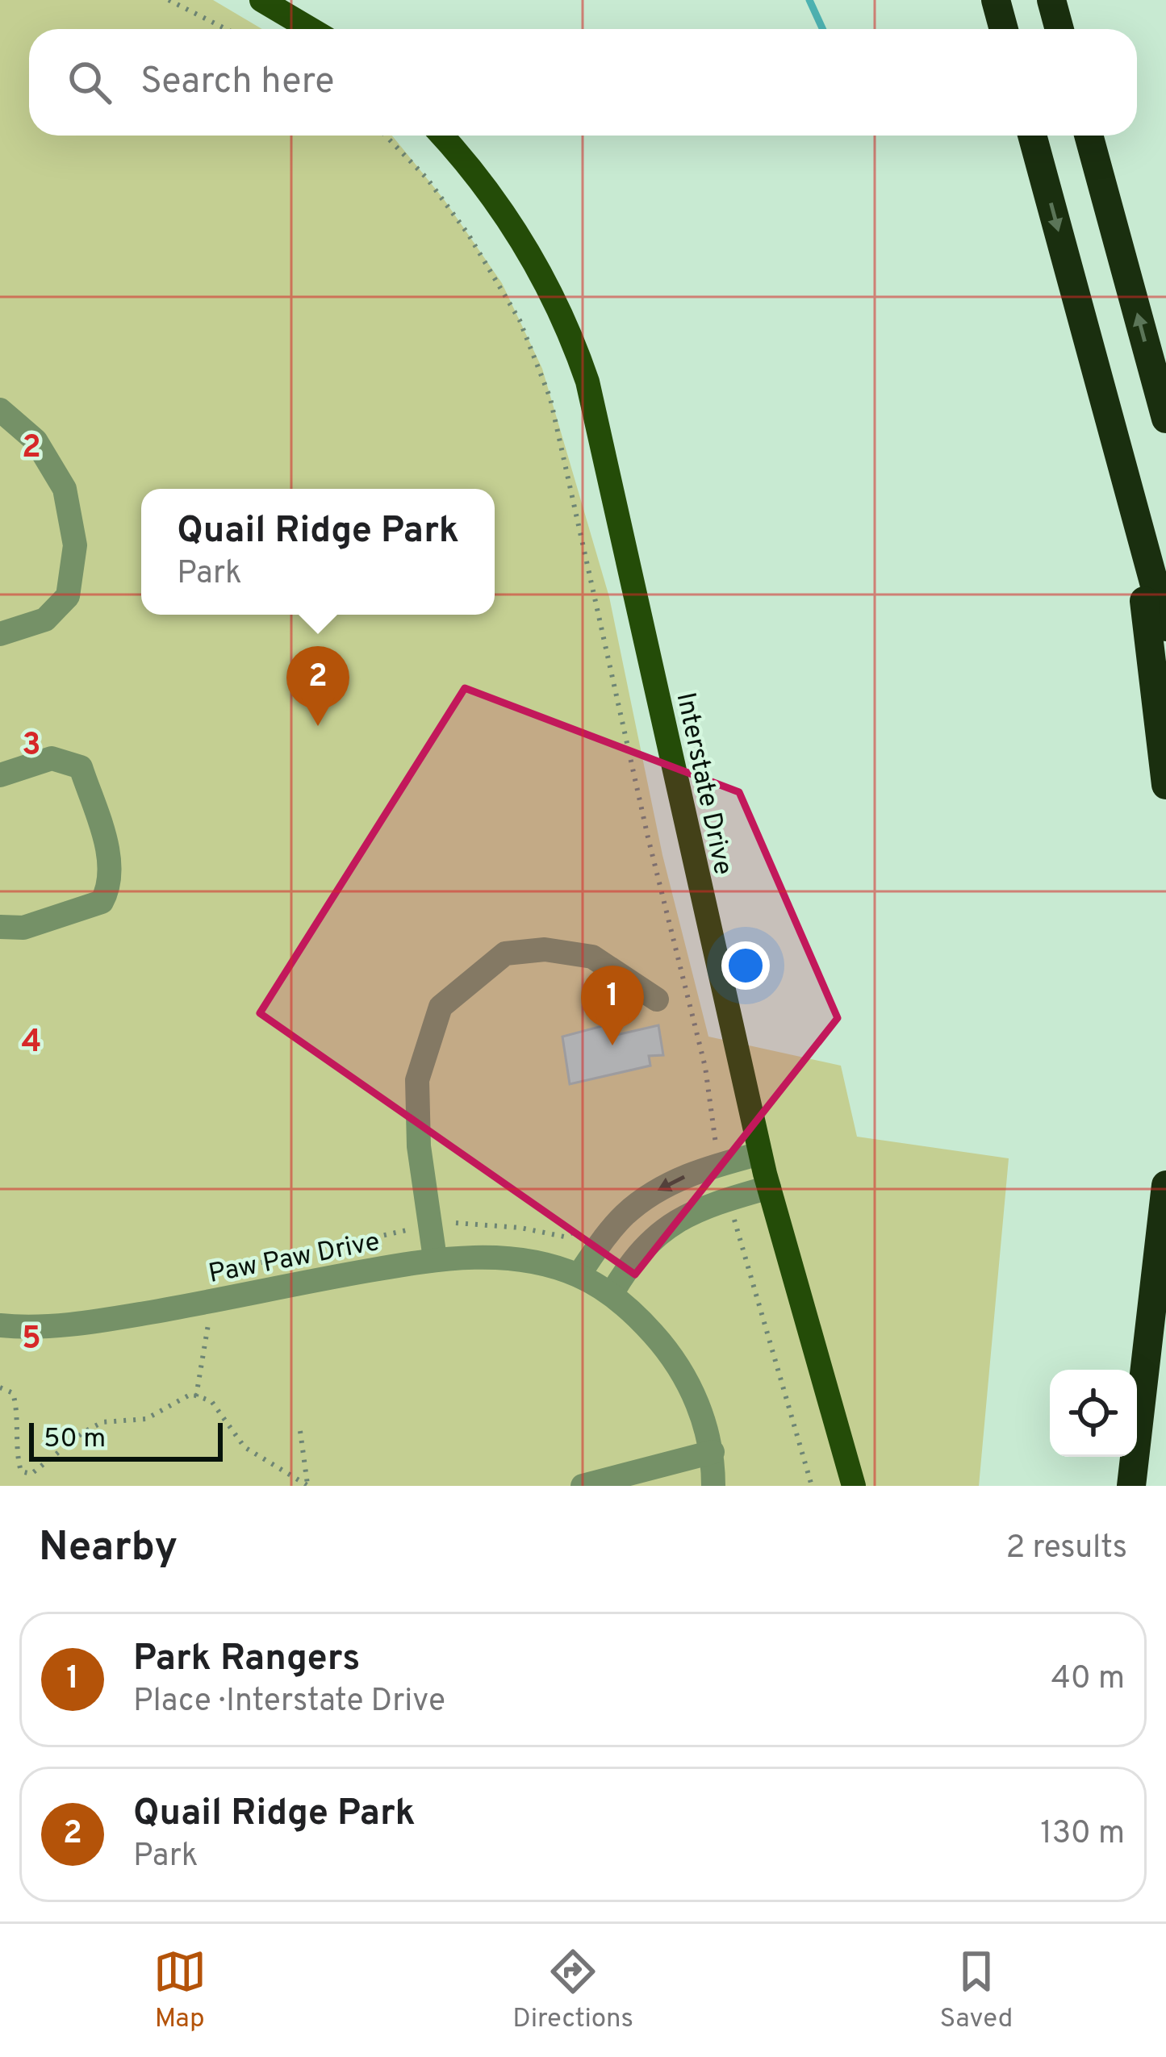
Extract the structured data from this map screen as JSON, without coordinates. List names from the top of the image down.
{
  "streets": {
    "main road": ["Interstate Drive"],
    "street": ["Paw Paw Drive"]
  },
  "scale_bar": "50 m",
  "page": {
    "search": "Search here",
    "popup": ["Quail Ridge Park", "Park"],
    "pins": ["2", "1"],
    "scale": "50 m",
    "heading": ["Nearby", "2 results"],
    "list": [
      {
        "mark": "1",
        "name": "Park Rangers",
        "note": "Place · Interstate Drive",
        "value": "40 m"
      },
      {
        "mark": "2",
        "name": "Quail Ridge Park",
        "note": "Park",
        "value": "130 m"
      }
    ],
    "nav": ["Map", "Directions", "Saved"]
  },
  "grid": {
    "rows": [
      "2",
      "3",
      "4",
      "5"
    ]
  }
}
